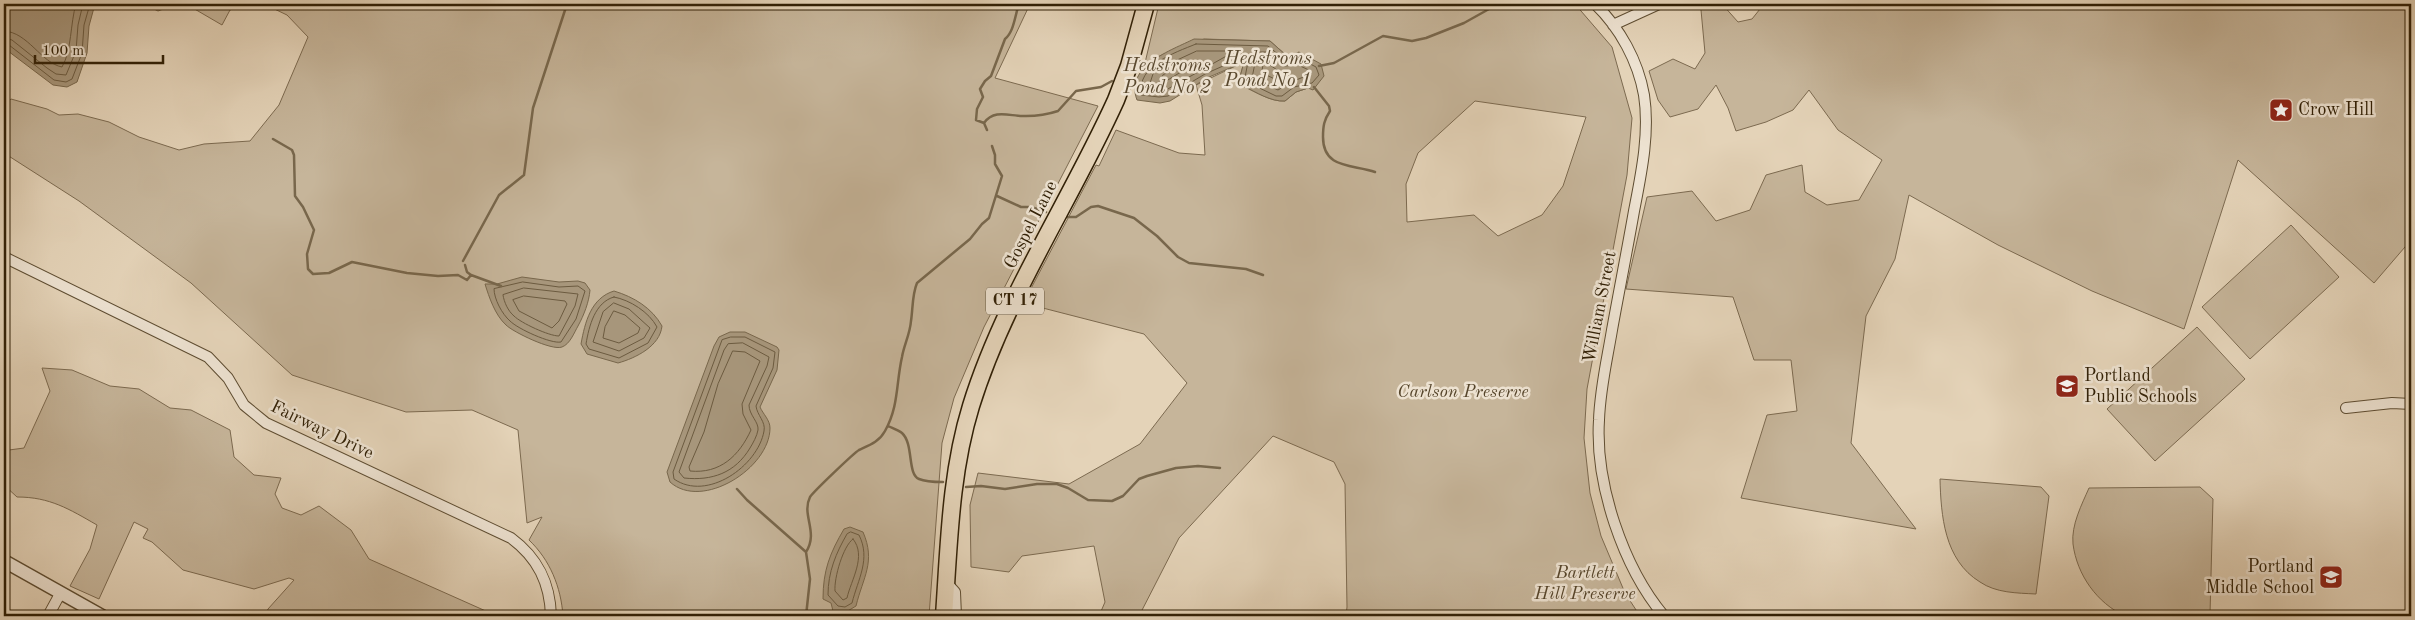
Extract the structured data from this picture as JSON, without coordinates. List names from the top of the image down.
{
  "streets": {
    "main road": ["Gospel Lane", "CT 17"],
    "street": ["William Street", "Fairway Drive"]
  },
  "water": ["Hedstroms Pond No 1", "Hedstroms Pond No 2"],
  "parks": ["Carlson Preserve", "Bartlett Hill Preserve"],
  "places": {
    "place": ["Crow Hill"],
    "school or university": ["Portland Public Schools", "Portland Middle School"]
  },
  "scale_bar": "100 m"
}
